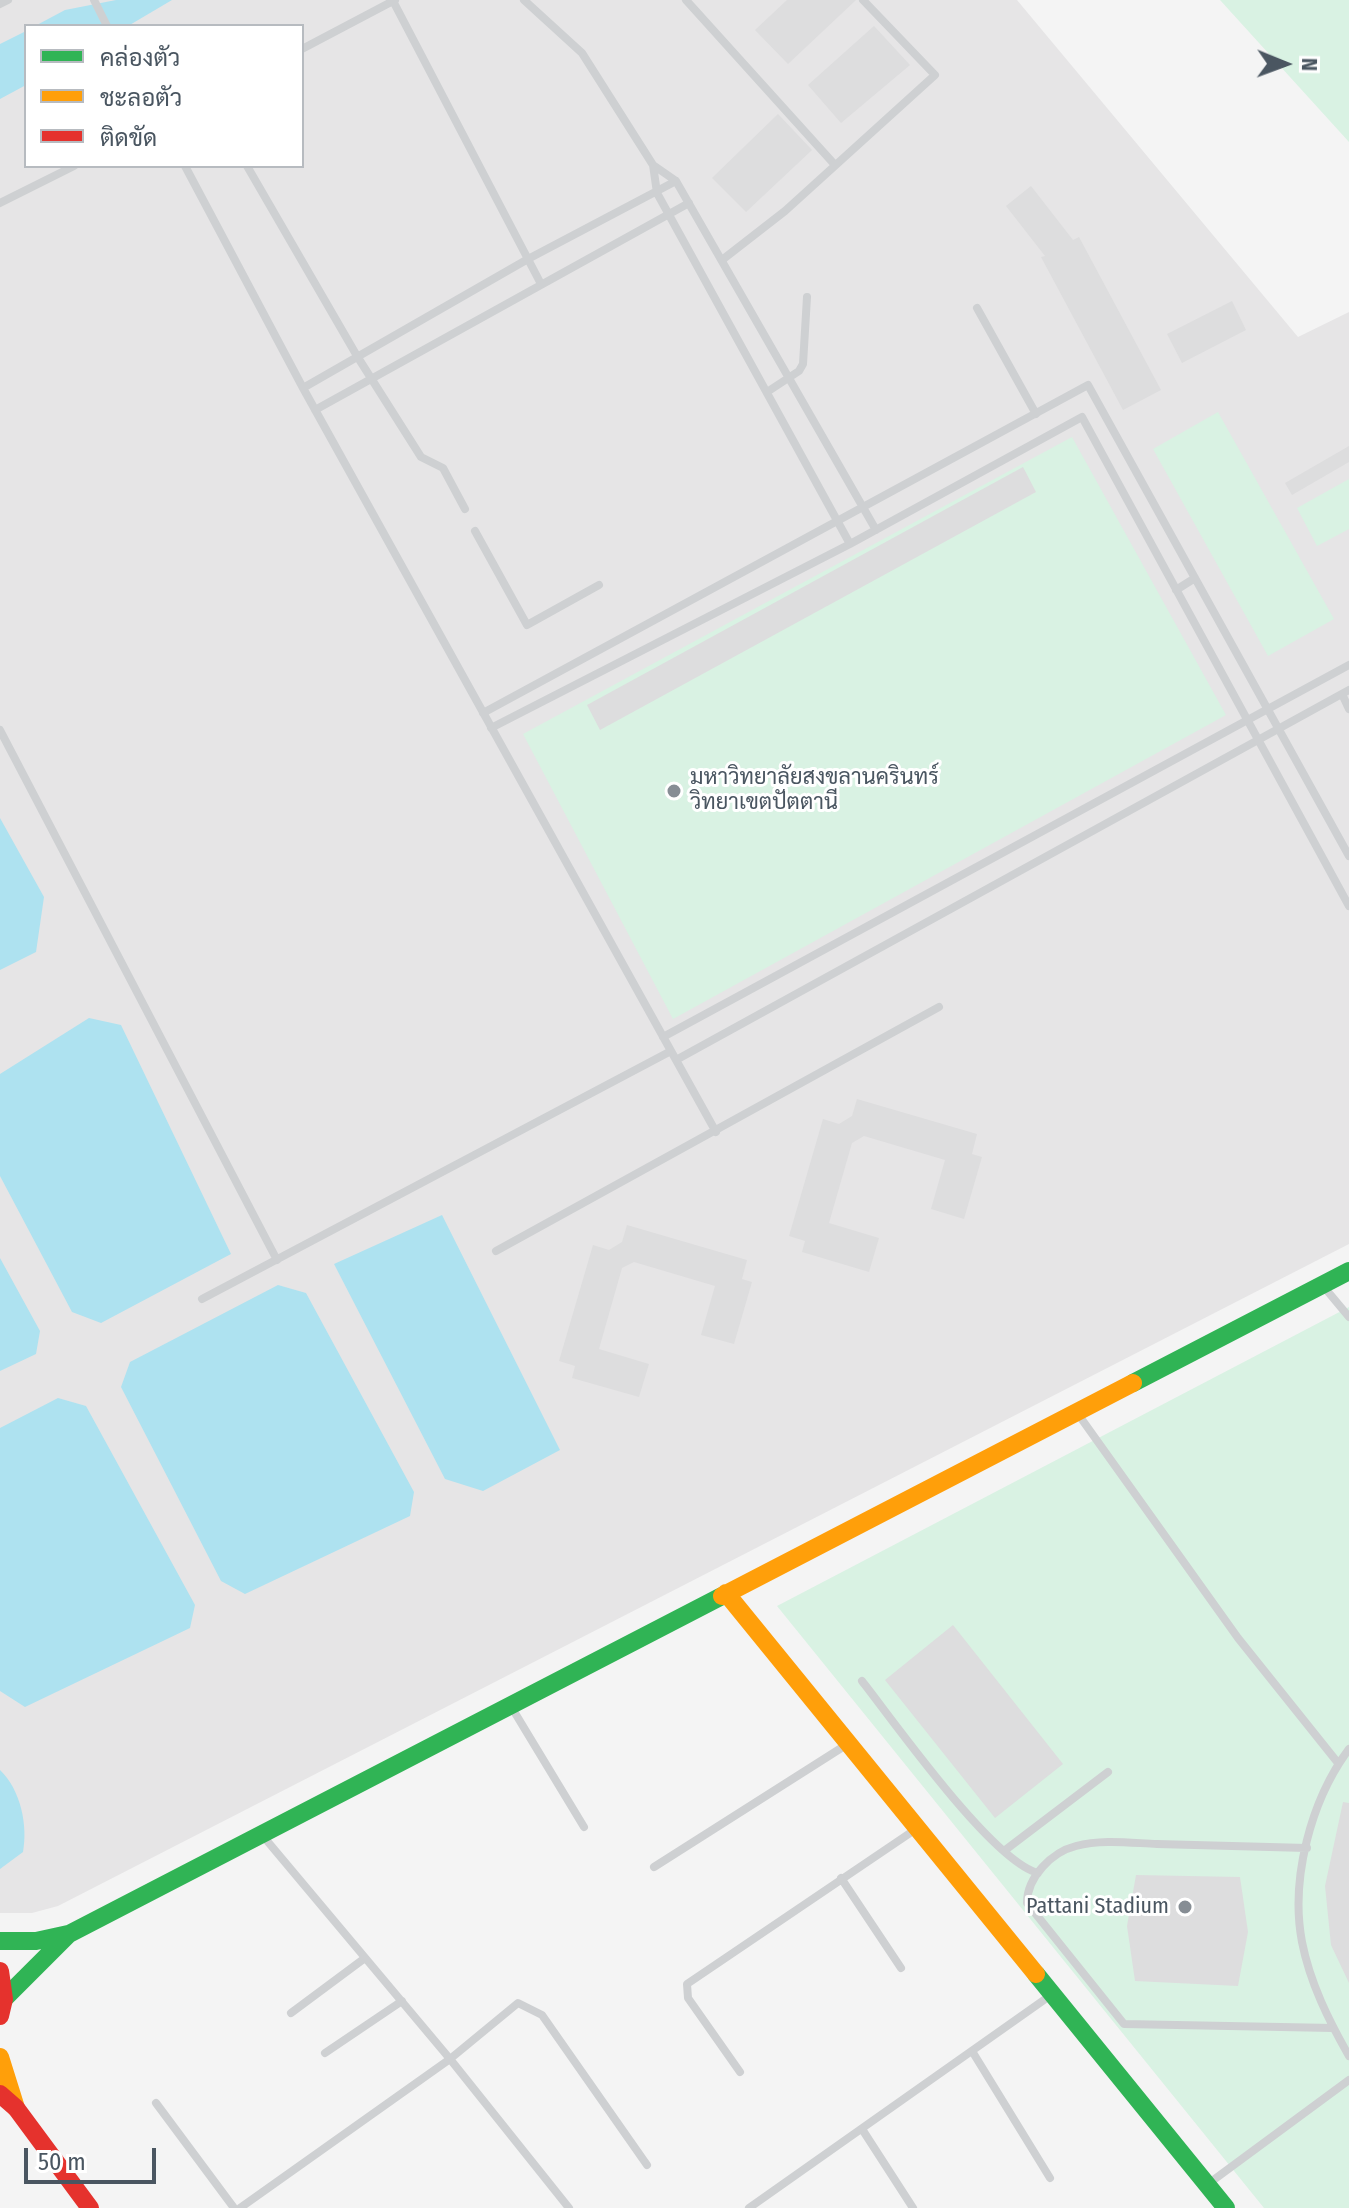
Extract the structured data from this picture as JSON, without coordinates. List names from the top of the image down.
{
  "places": ["มหาวิทยาลัยสงขลานครินทร์ วิทยาเขตปัตตานี", "Pattani Stadium"],
  "legend": ["คล่องตัว", "ชะลอตัว", "ติดขัด"],
  "scale_bar": "50 m",
  "north": "right"
}
